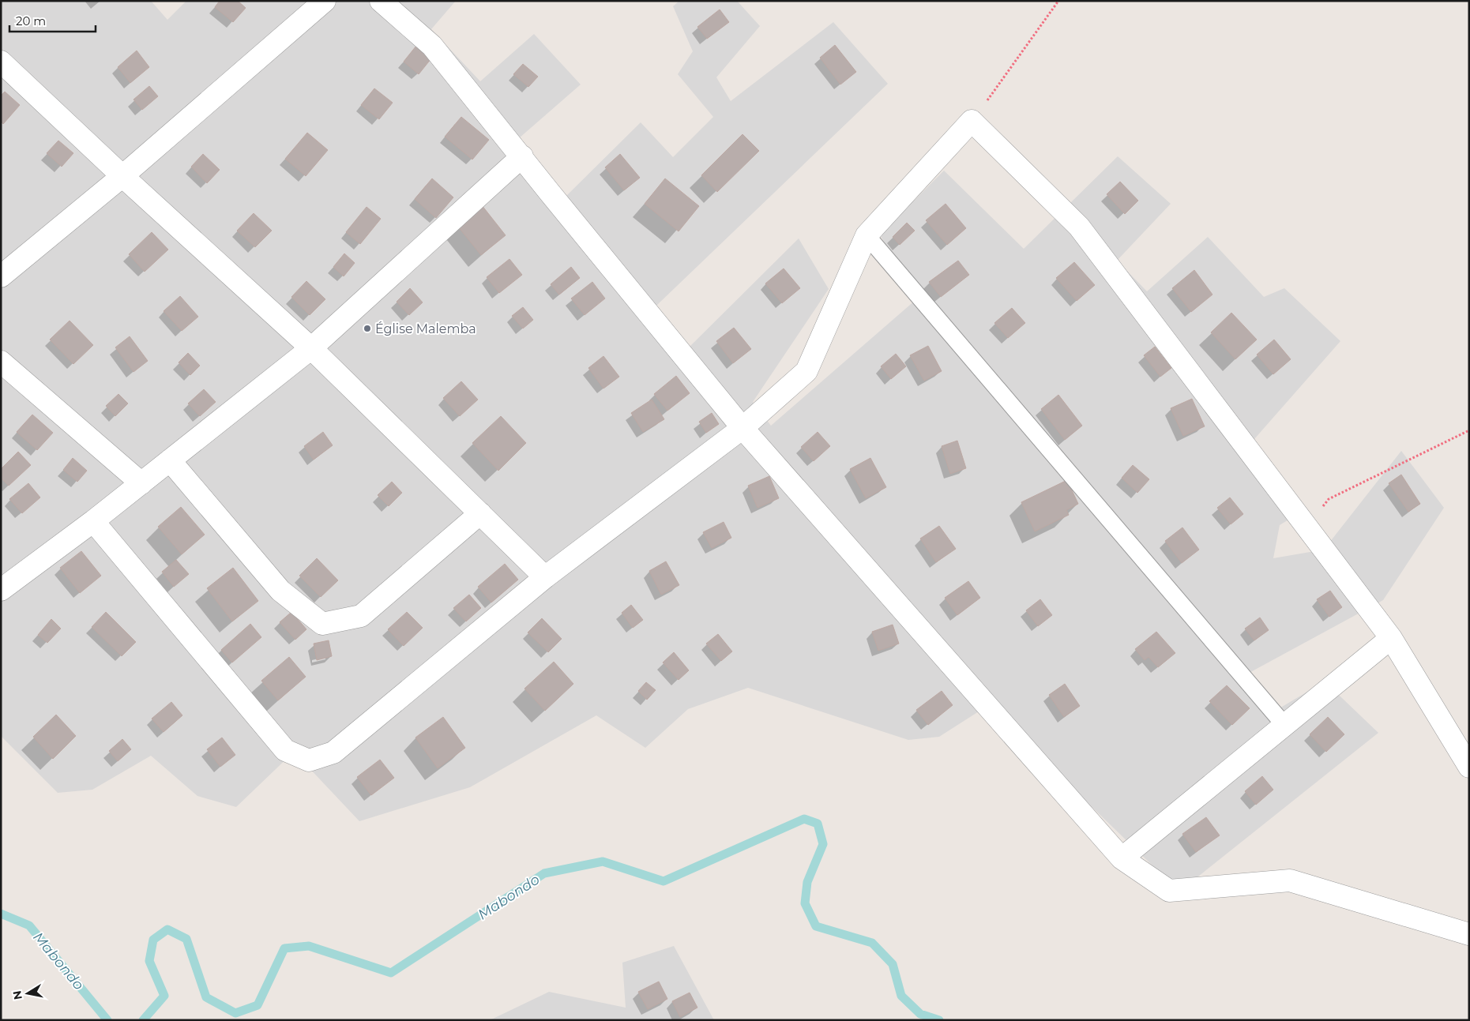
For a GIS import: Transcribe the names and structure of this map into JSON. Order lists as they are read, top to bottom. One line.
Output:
{"water":["Mabondo"],"places":["Église Malemba"],"scale_bar":"20 m","north":"left"}
